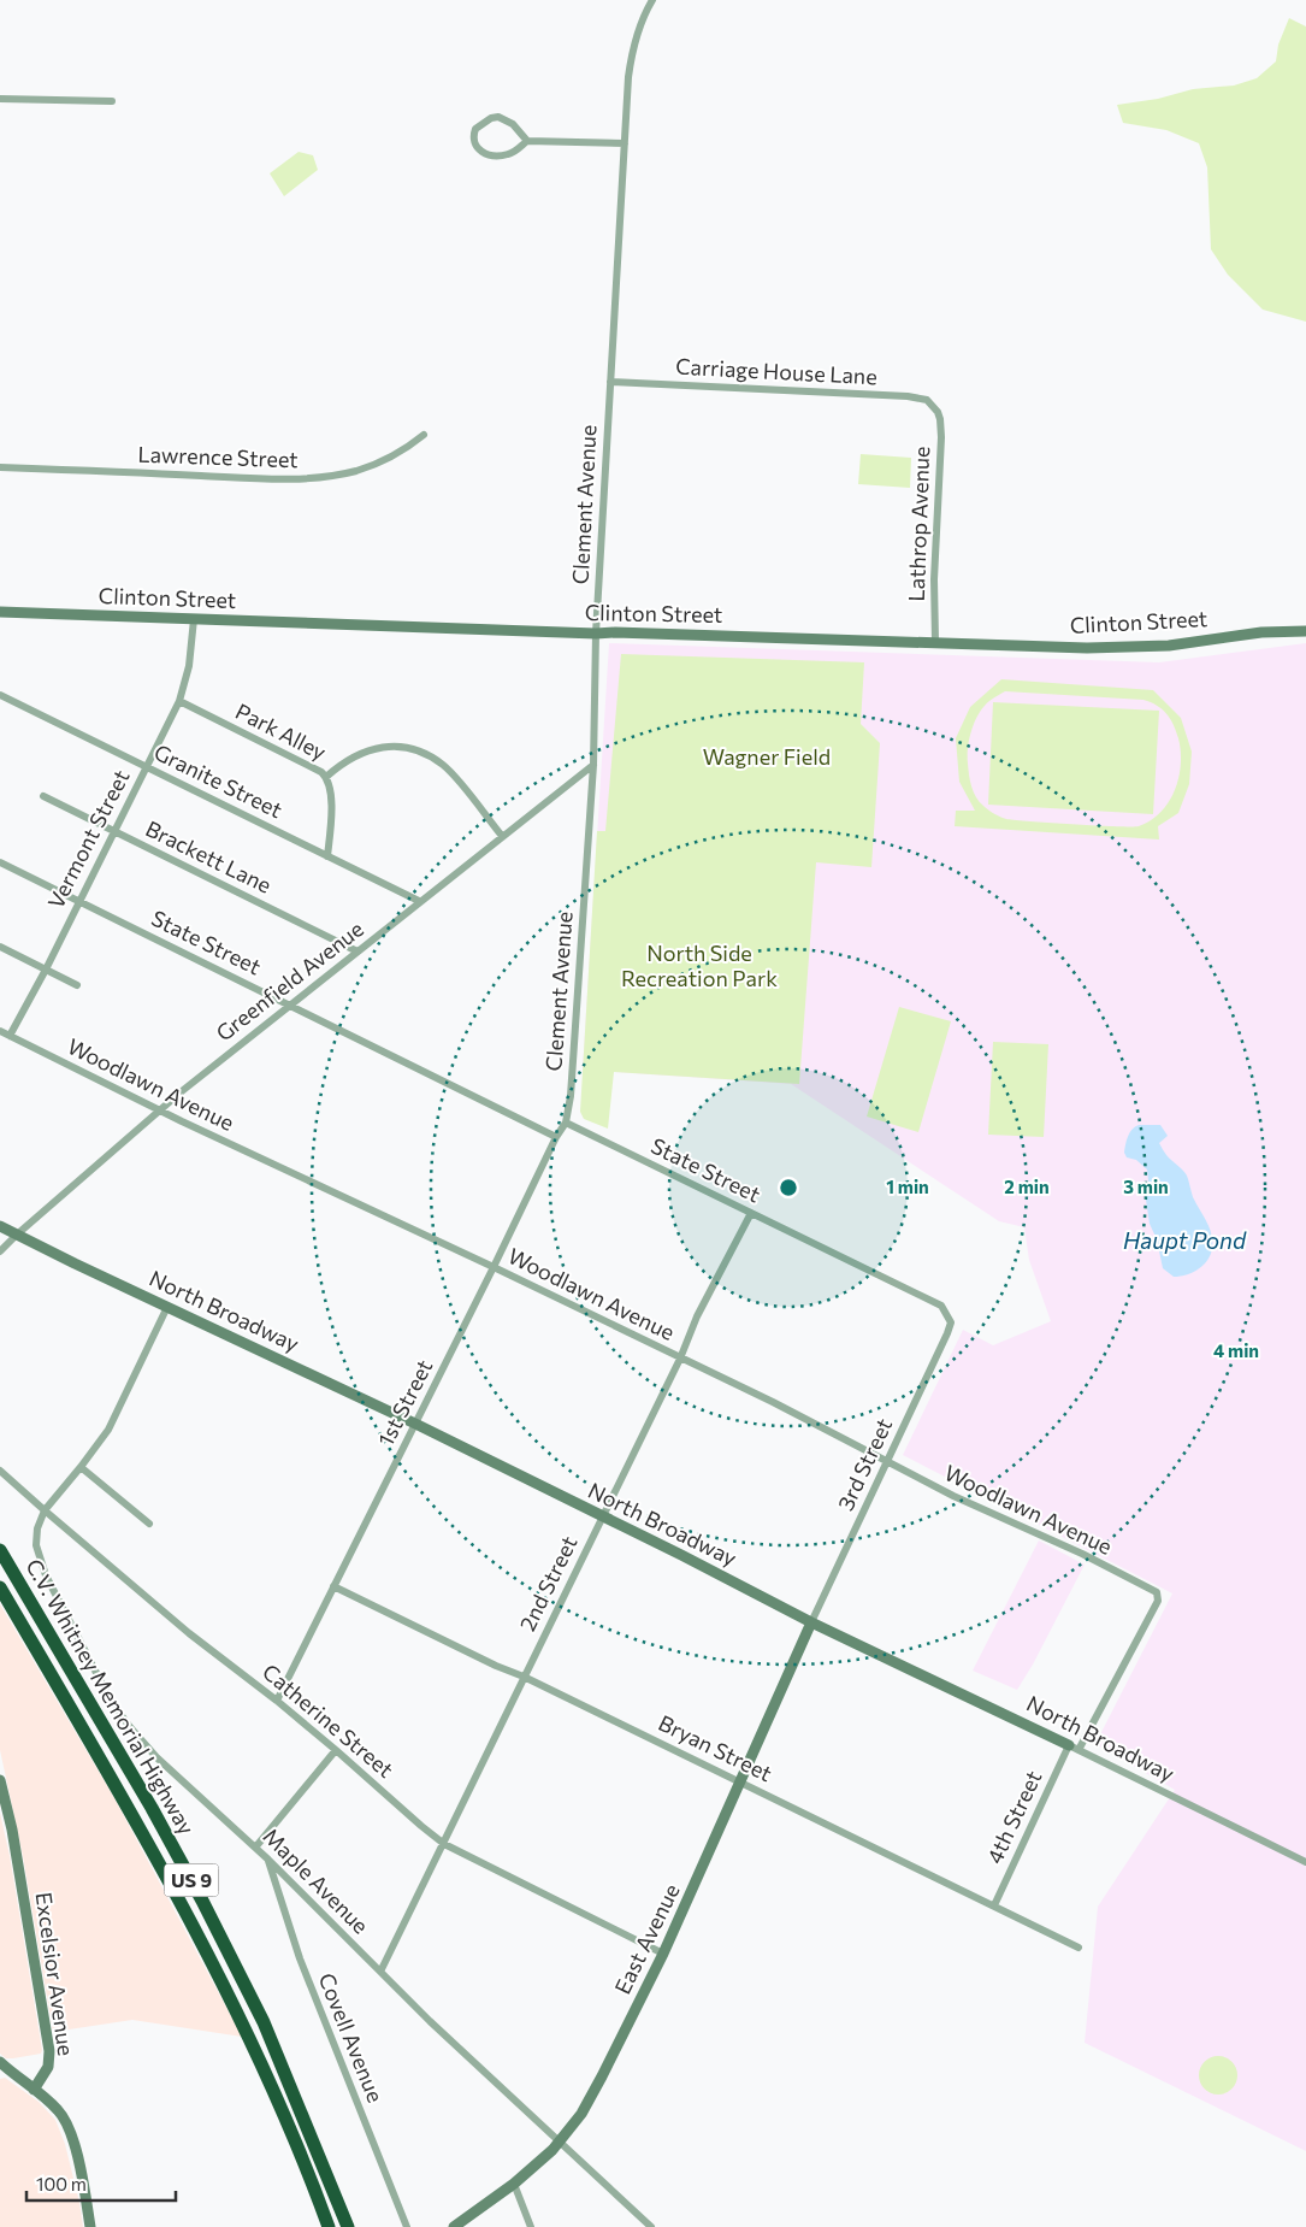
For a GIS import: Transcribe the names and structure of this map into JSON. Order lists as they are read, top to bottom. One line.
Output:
{"streets":{"highway":["C.V. Whitney Memorial Highway","US 9"],"street":["Carriage House Lane","Lawrence Street","Clement Avenue","Lathrop Avenue","Clinton Street","Park Alley","Granite Street","Vermont Street","Brackett Lane","State Street","Greenfield Avenue","Woodlawn Avenue","North Broadway","1st Street","3rd Street","2nd Street","Catherine Street","Bryan Street","4th Street","Maple Avenue","East Avenue","Excelsior Avenue","Covell Avenue"]},"crossings":[["Carriage House Lane","Clement Avenue"],["Carriage House Lane","Lathrop Avenue"],["Clement Avenue","Clinton Street"],["Clement Avenue","State Street"],["Clement Avenue","Greenfield Avenue"],["Clement Avenue","1st Street"],["Lathrop Avenue","Clinton Street"],["Clinton Street","Vermont Street"],["Park Alley","Granite Street"],["Park Alley","Vermont Street"],["Park Alley","Greenfield Avenue"],["Granite Street","Vermont Street"],["Granite Street","Greenfield Avenue"],["Vermont Street","Brackett Lane"],["Vermont Street","State Street"],["Vermont Street","Woodlawn Avenue"],["Brackett Lane","Greenfield Avenue"],["State Street","Greenfield Avenue"],["State Street","1st Street"],["State Street","3rd Street"],["State Street","2nd Street"],["Greenfield Avenue","Woodlawn Avenue"],["Greenfield Avenue","North Broadway"],["Woodlawn Avenue","1st Street"],["Woodlawn Avenue","3rd Street"],["Woodlawn Avenue","2nd Street"],["Woodlawn Avenue","4th Street"],["North Broadway","1st Street"],["North Broadway","3rd Street"],["North Broadway","2nd Street"],["North Broadway","4th Street"],["North Broadway","East Avenue"],["1st Street","Catherine Street"],["1st Street","Bryan Street"],["3rd Street","East Avenue"],["2nd Street","Catherine Street"],["2nd Street","Bryan Street"],["2nd Street","Maple Avenue"],["Catherine Street","Maple Avenue"],["Catherine Street","East Avenue"],["Bryan Street","4th Street"],["Bryan Street","East Avenue"],["Maple Avenue","East Avenue"],["Maple Avenue","Covell Avenue"]],"water":["Haupt Pond"],"parks":["Wagner Field","North Side Recreation Park"],"scale_bar":"100 m","rings":["1 min","2 min","3 min","4 min"]}
